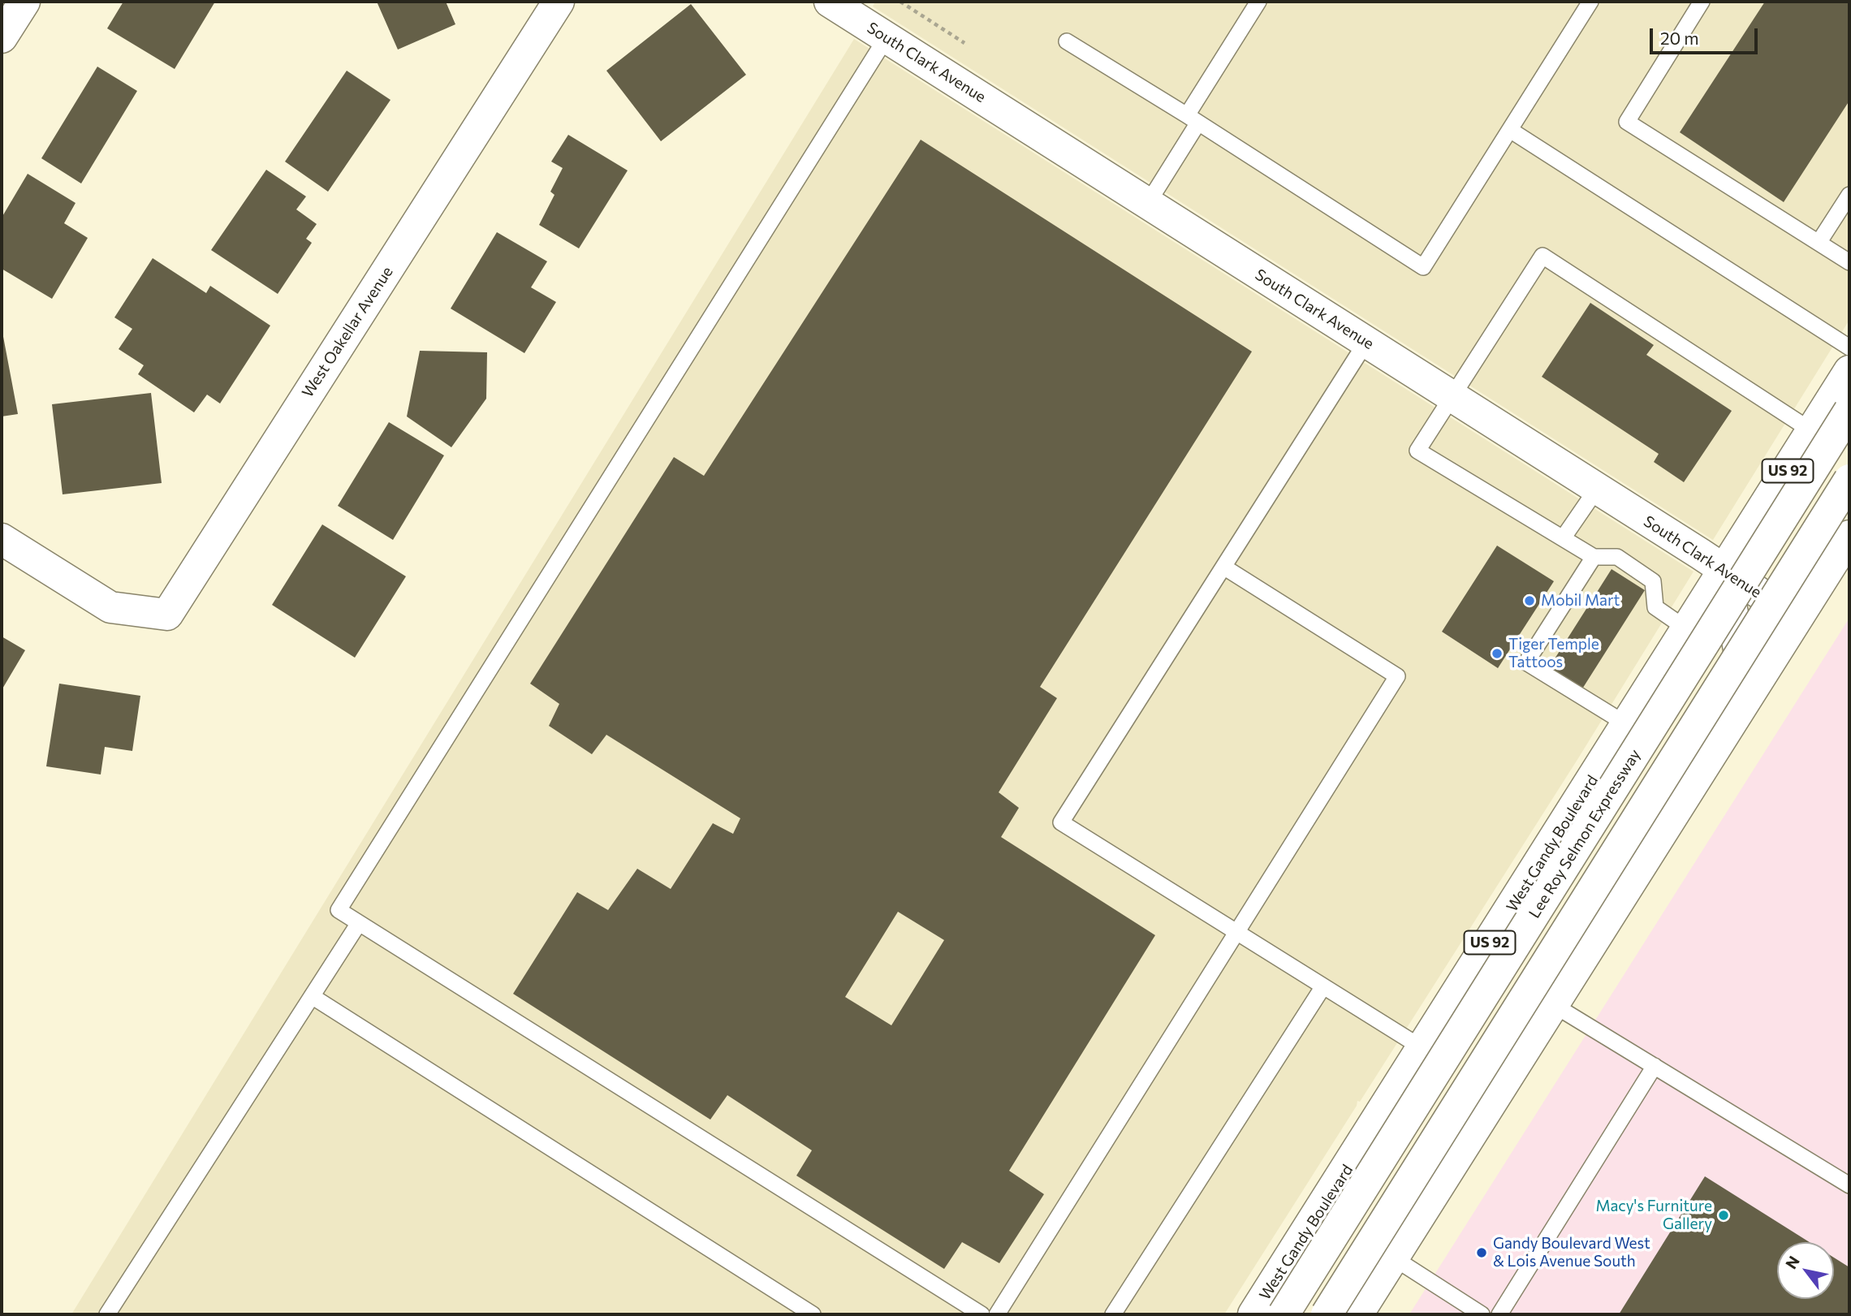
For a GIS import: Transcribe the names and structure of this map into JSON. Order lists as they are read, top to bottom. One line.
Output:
{"streets":{"main road":["South Clark Avenue","West Oakellar Avenue","US 92","Lee Roy Selmon Expressway","West Gandy Boulevard"]},"crossings":[["South Clark Avenue","West Gandy Boulevard"]],"places":["Mobil Mart","Tiger Temple Tattoos","Macy's Furniture Gallery","Gandy Boulevard West & Lois Avenue South"],"scale_bar":"20 m","north":"top left"}
